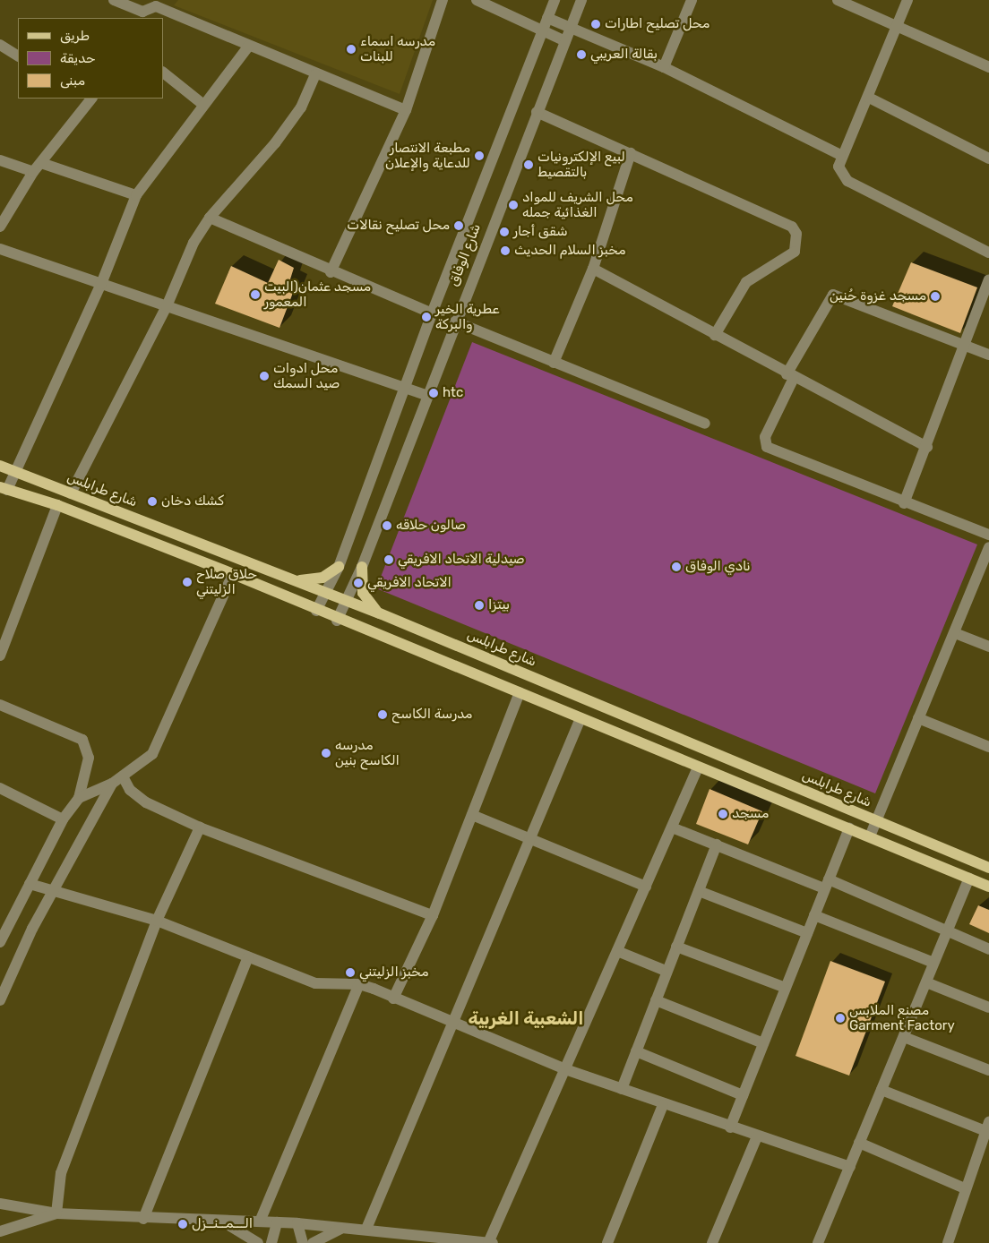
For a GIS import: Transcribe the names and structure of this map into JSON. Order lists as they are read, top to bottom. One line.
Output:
{"streets":{"main road":["شارع طرابلس"],"street":["شارع الوفاق"]},"crossings":[["شارع الوفاق","شارع طرابلس"]],"districts":["الشعبية الغربية"],"places":["محل تصليح اطارات","مدرسه اسماء للبنات","بقالة العريبي","مطبعة الانتصار للدعاية والإعلان","لبيع الإلكترونيات بالتقصيط","محل الشريف للمواد الغذائية جمله","محل تصليح نقالات","شقق أجار","مخبز السلام الحديث","مسجد عثمان(البيت المعمور","مسجد غزوة حُنين","عطرية الخير والبركة","محل ادوات صيد السمك","htc","كشك دخان","صالون حلاقه","صيدلية الاتحاد الافريقي","نادي الوفاق","حلاق صلاح الزليتني","الاتحاد الافريقي","بيتزا","مدرسة الكاسح","مدرسه الكاسح بنين","مسجد","مخبز الزليتني","مصنع الملابس Garment Factory","الـــمــنــزل"],"legend":["طريق","حديقة","مبنى"]}
